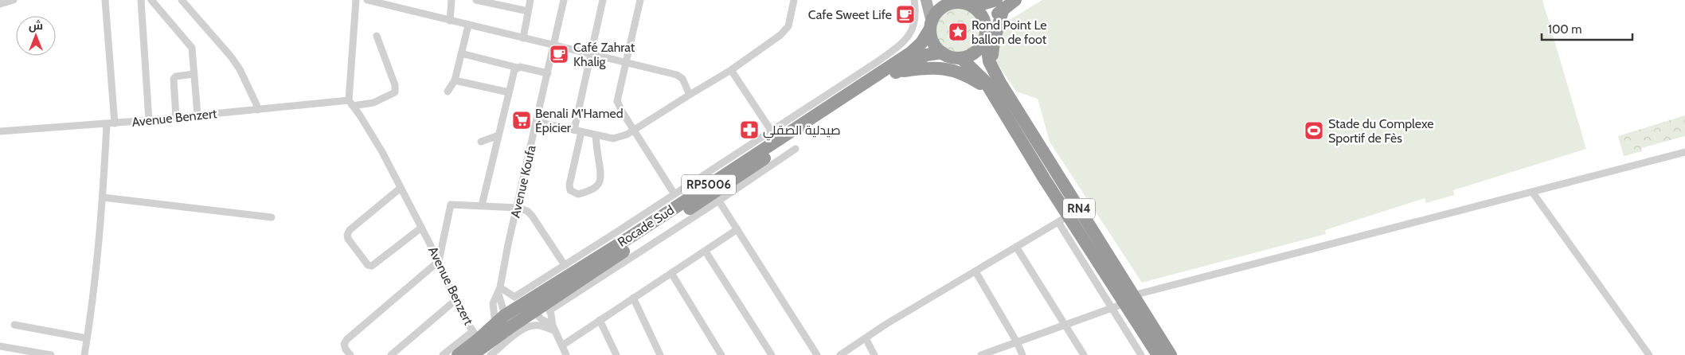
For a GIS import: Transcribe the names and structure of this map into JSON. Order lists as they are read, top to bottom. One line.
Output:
{"streets":{"highway":["RP5006","RN4","Rocade Sud"],"street":["Avenue Benzert","Avenue Koufa"]},"crossings":[["Avenue Benzert","Rocade Sud"],["Avenue Koufa","Rocade Sud"],["RN4","Rocade Sud"]],"places":{"cafe":["Cafe Sweet Life","Café Zahrat Khalig"],"place":["Rond Point Le ballon de foot"],"supermarket":["Benali M'Hamed Épicier"],"pharmacy":["صيدلية الصقلي"],"sports":["Stade du Complexe Sportif de Fès"]},"scale_bar":"100 m","north":"top"}
